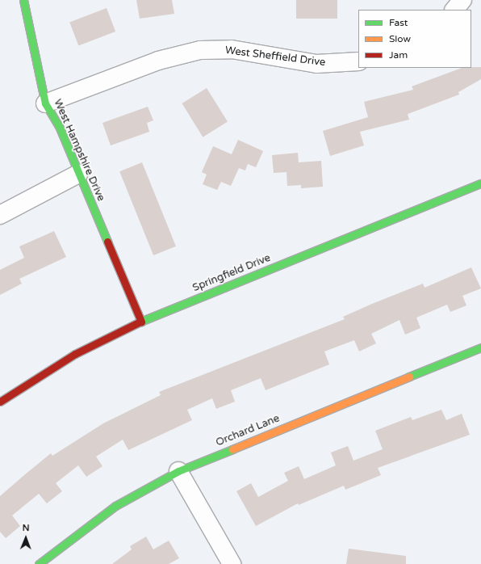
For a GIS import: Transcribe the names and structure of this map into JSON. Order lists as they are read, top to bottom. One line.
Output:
{"streets":{"street":["West Sheffield Drive","West Hampshire Drive","Springfield Drive","Orchard Lane"]},"crossings":[["West Sheffield Drive","West Hampshire Drive"],["West Hampshire Drive","Springfield Drive"]],"legend":["Fast","Slow","Jam"],"north":"top"}
